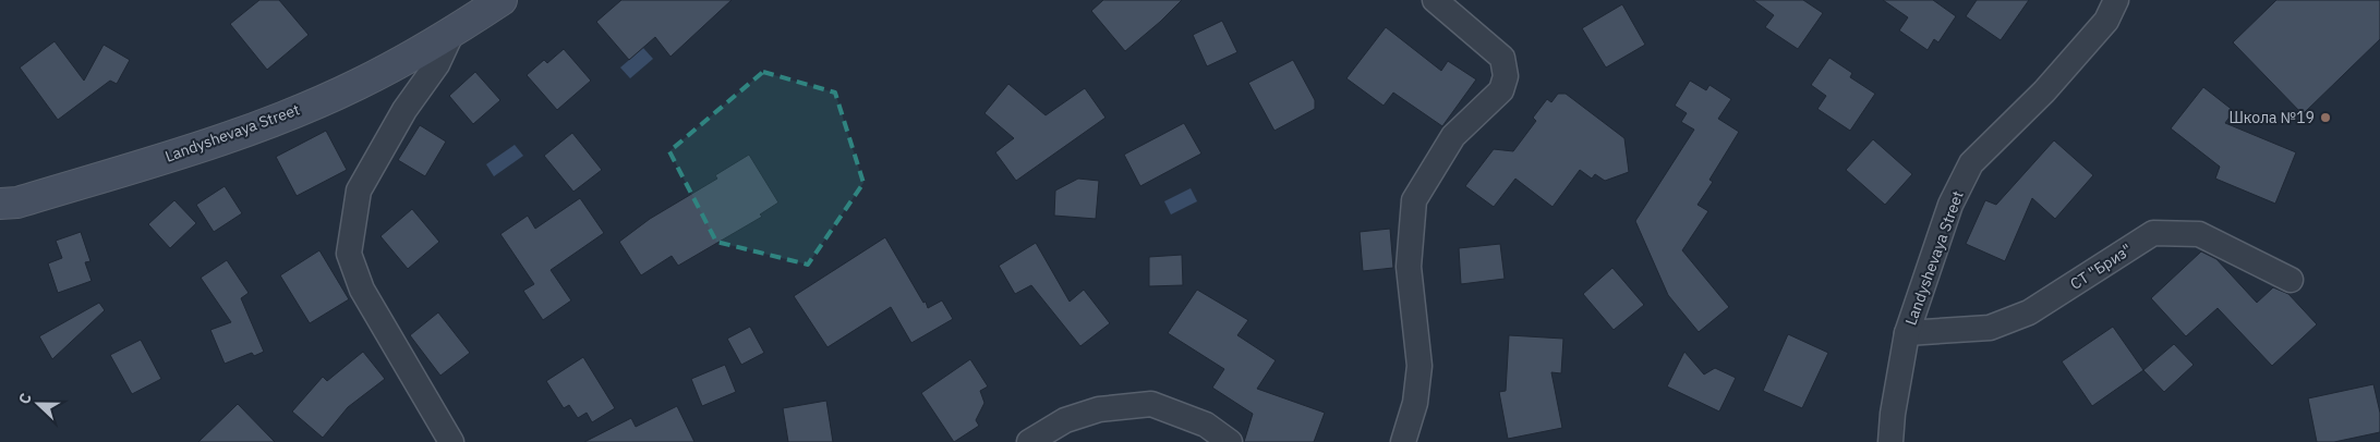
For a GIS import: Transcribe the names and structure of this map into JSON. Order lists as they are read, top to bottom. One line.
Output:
{"streets":{"street":["Landyshevaya Street","СТ \"Бриз\""]},"crossings":[["Landyshevaya Street","СТ \"Бриз\""]],"places":["Школа №19"],"north":"left"}
